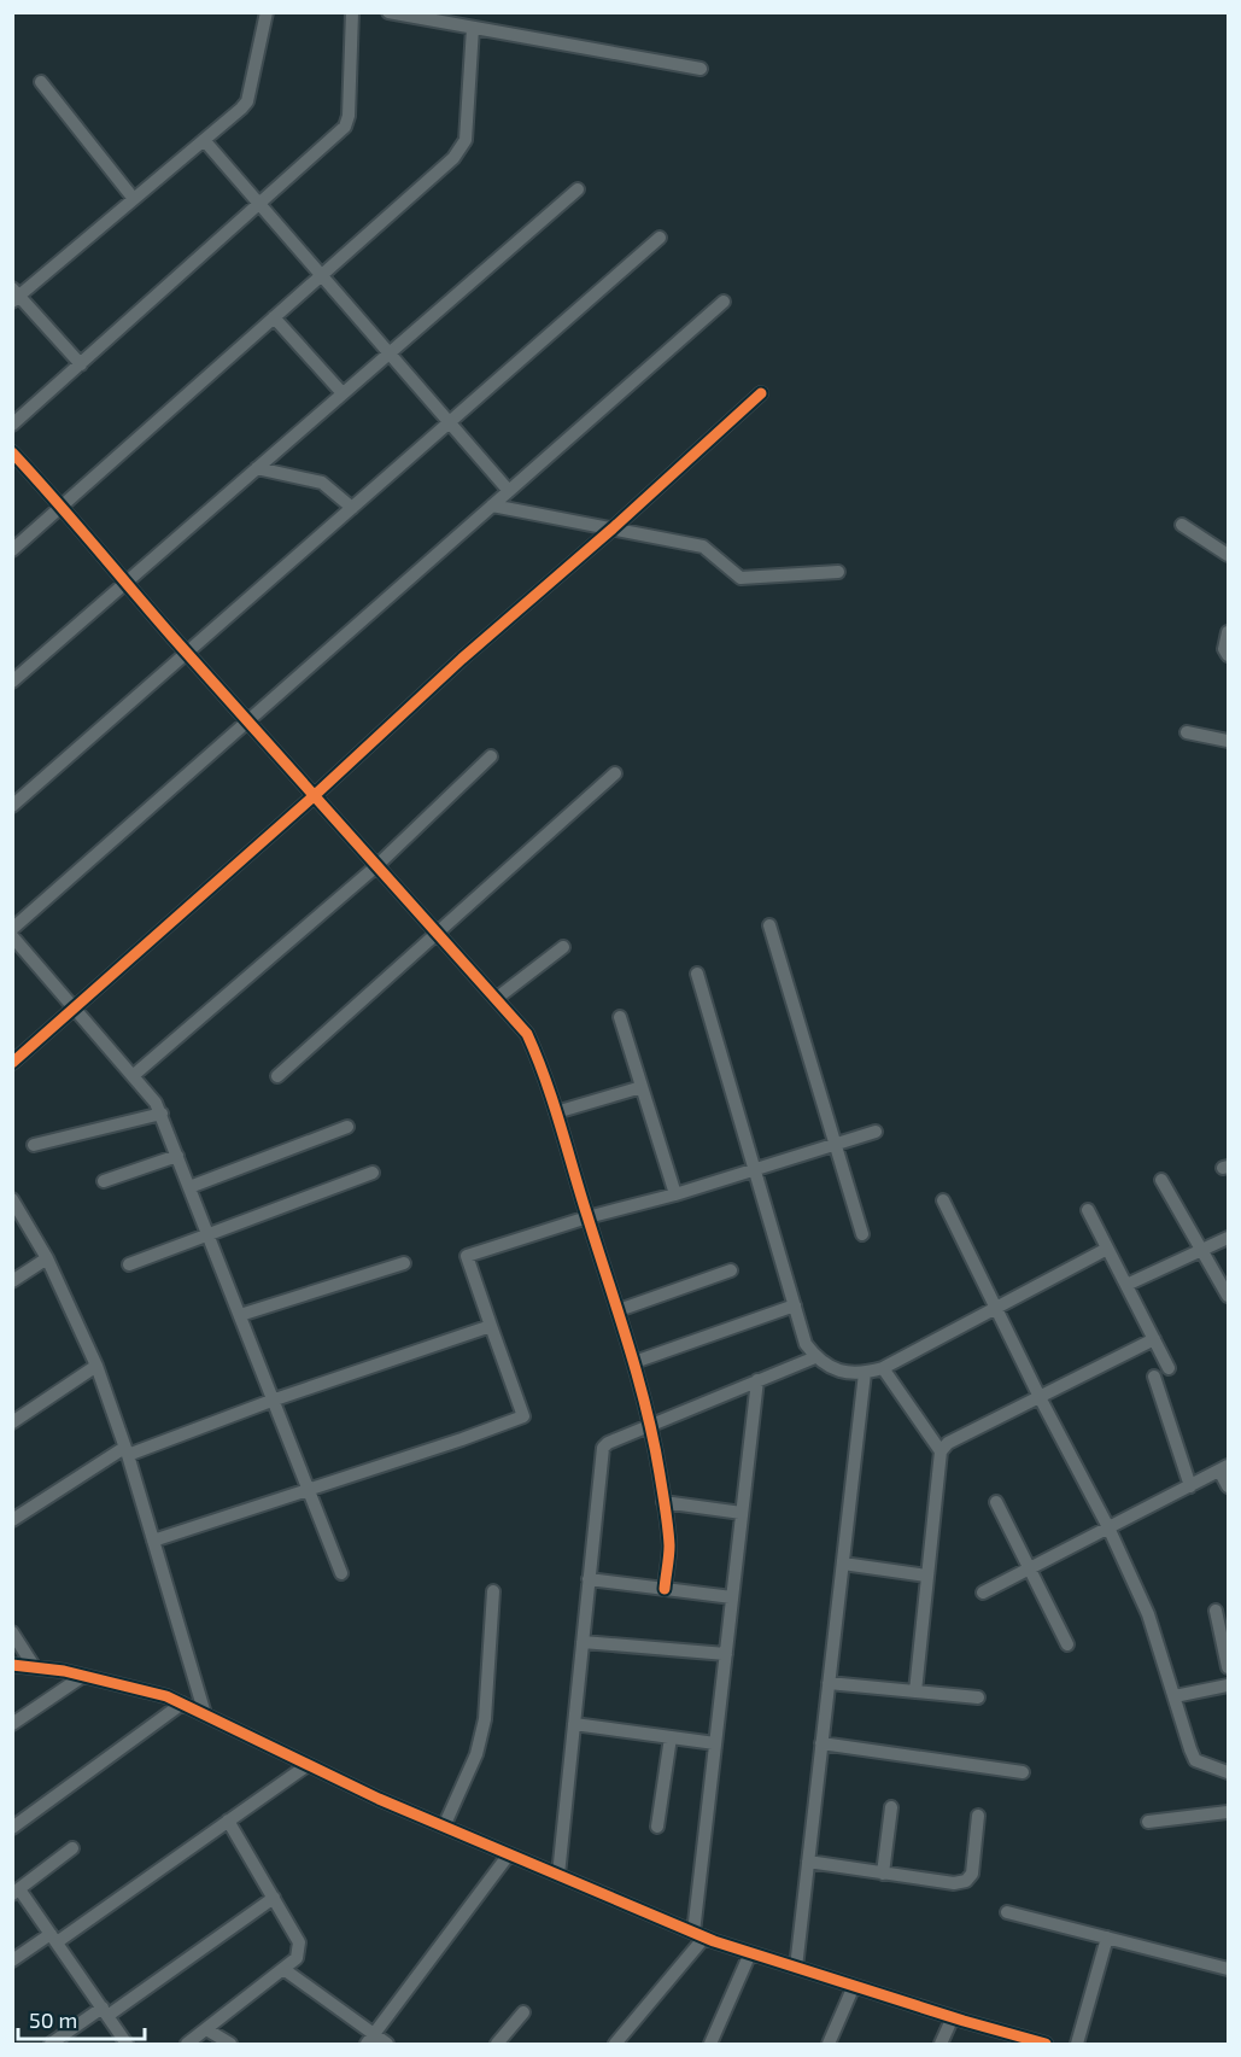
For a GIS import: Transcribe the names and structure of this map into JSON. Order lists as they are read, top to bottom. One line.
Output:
{"scale_bar":"50 m"}
